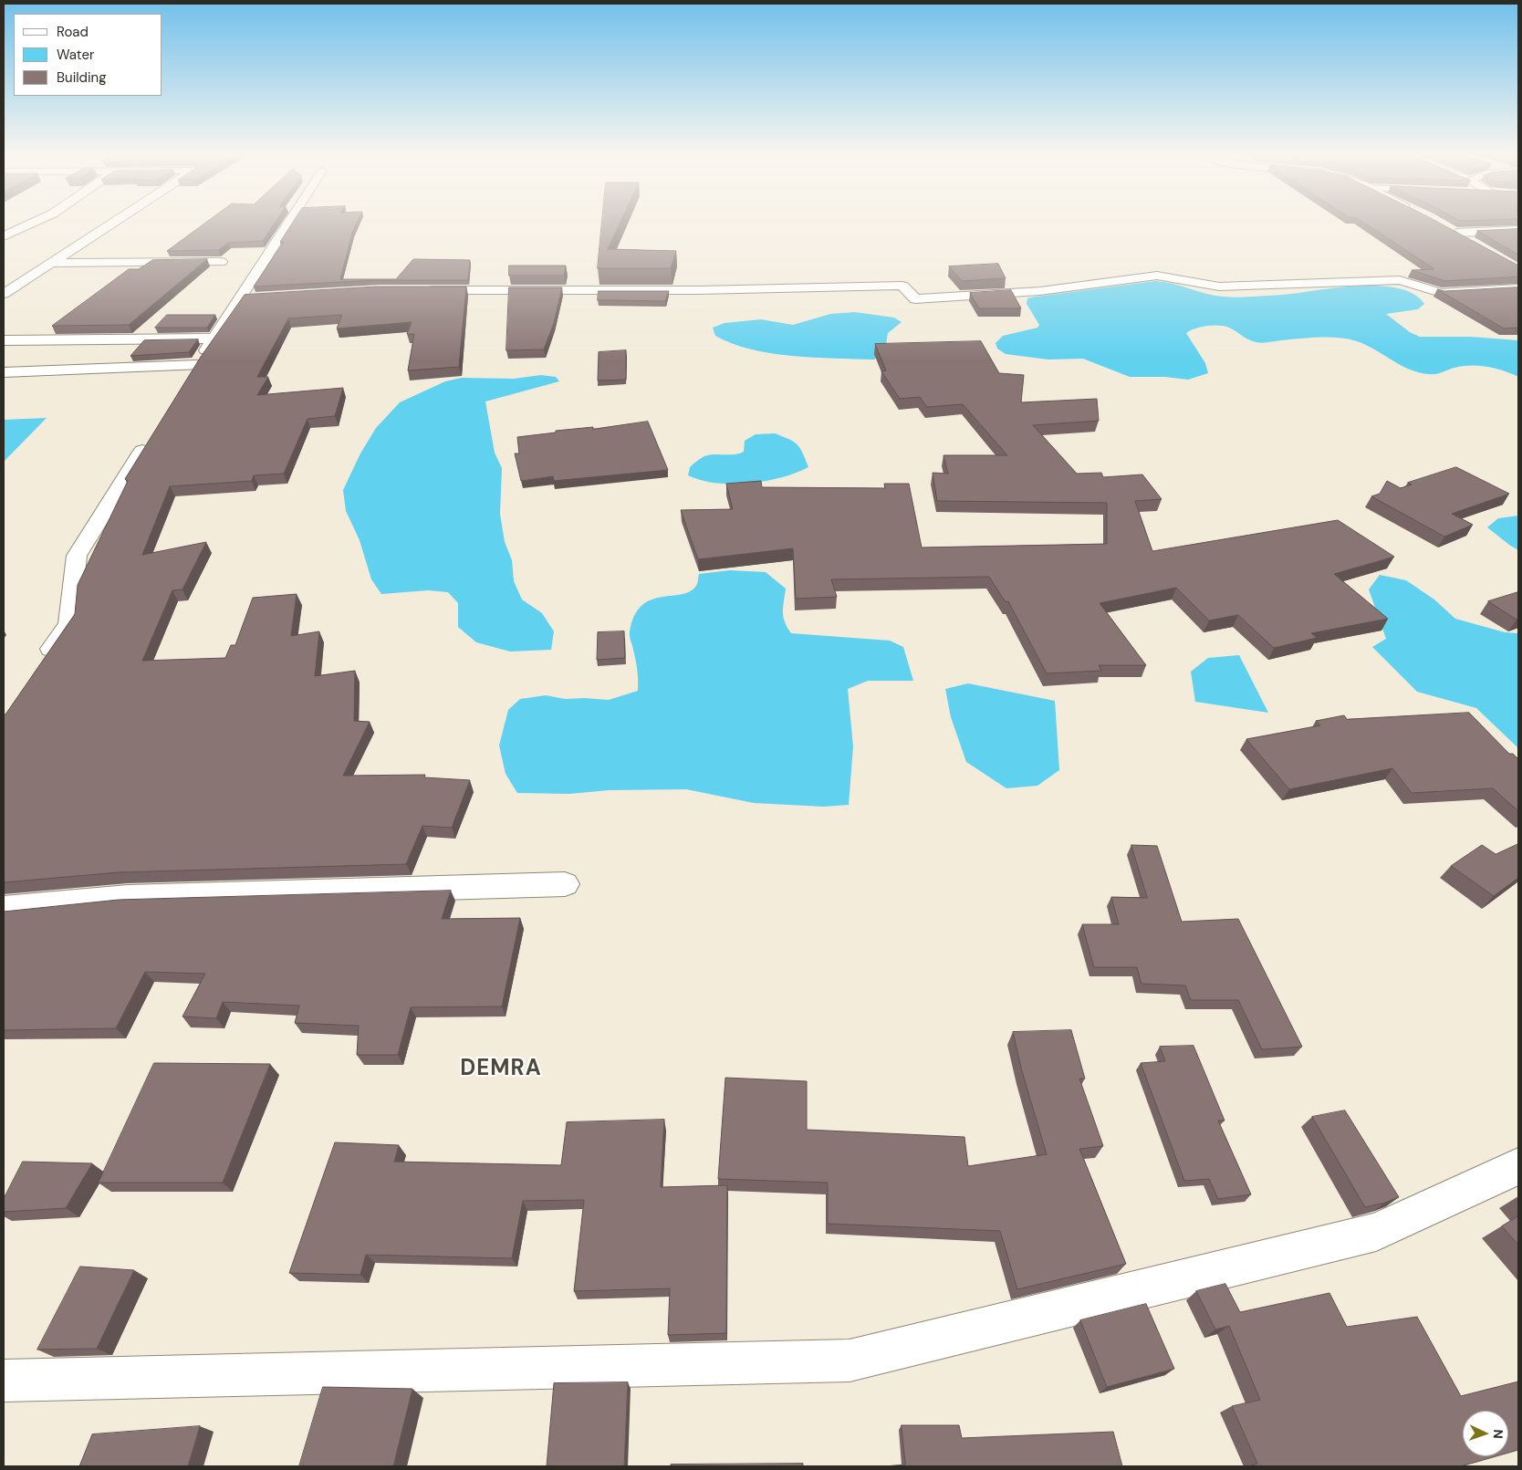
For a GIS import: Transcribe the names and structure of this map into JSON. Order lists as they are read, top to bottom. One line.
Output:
{"districts":["DEMRA"],"legend":["Road","Water","Building"],"north":"right"}
